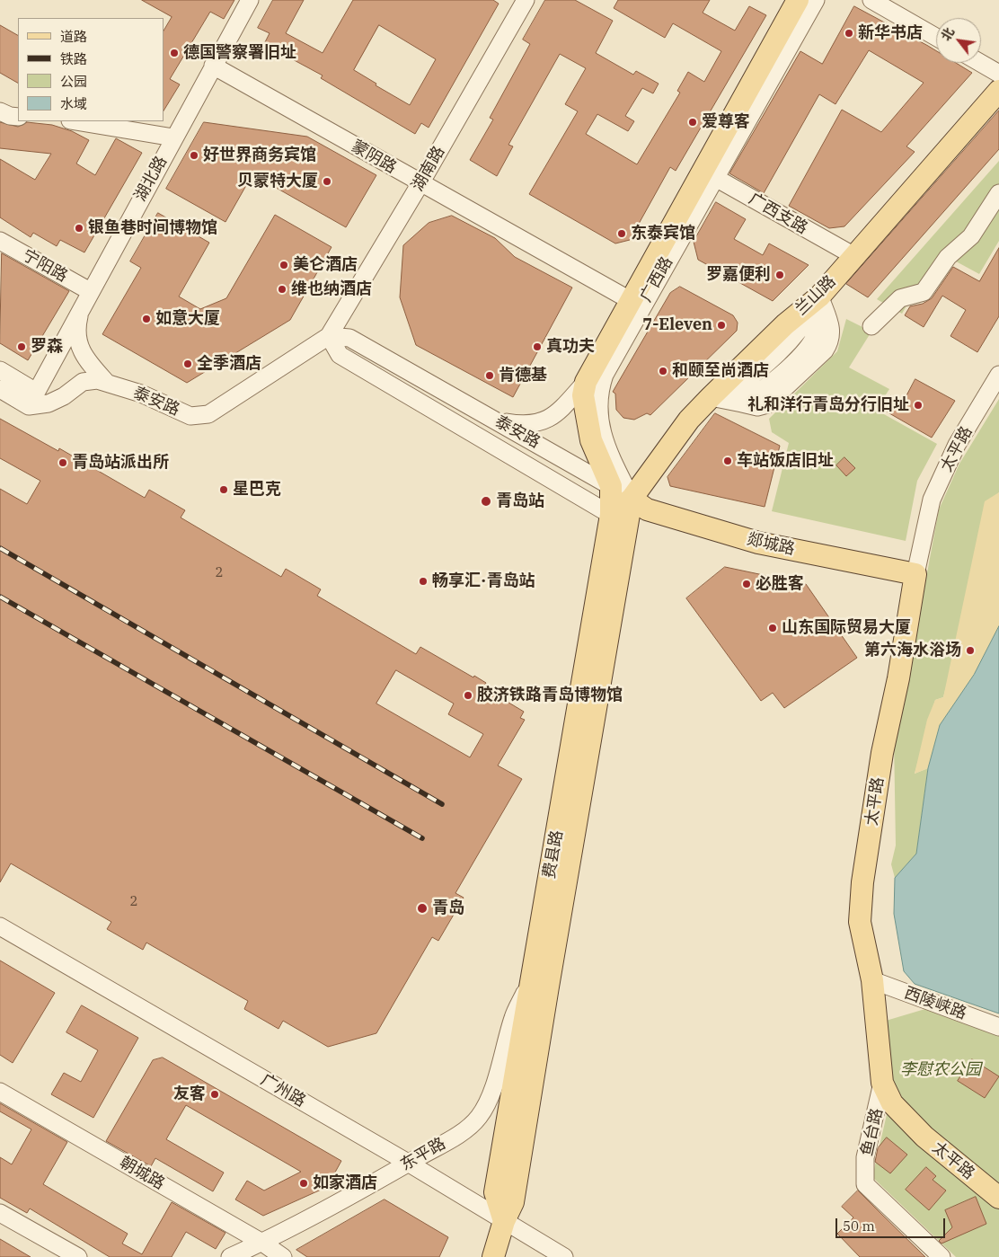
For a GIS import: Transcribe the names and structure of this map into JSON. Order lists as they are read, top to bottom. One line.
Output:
{"streets":{"main road":["广西路","兰山路","太平路","郯城路","费县路"],"street":["蒙阴路","湖南路","湖北路","广西支路","宁阳路","泰安路","西陵峡路","广州路","鱼台路","东平路","朝城路"]},"crossings":[["蒙阴路","湖南路"],["蒙阴路","湖北路"],["蒙阴路","广西路"],["湖南路","泰安路"],["湖北路","宁阳路"],["湖北路","泰安路"],["广西支路","广西路"],["广西支路","兰山路"],["广西路","兰山路"],["广西路","泰安路"],["广西路","郯城路"],["广西路","费县路"],["兰山路","泰安路"],["兰山路","郯城路"],["兰山路","费县路"],["泰安路","郯城路"],["泰安路","费县路"],["太平路","郯城路"],["太平路","西陵峡路"],["太平路","鱼台路"],["郯城路","费县路"],["费县路","广州路"],["费县路","东平路"],["广州路","东平路"],["东平路","朝城路"]],"parks":["李慰农公园"],"places":["新华书店","德国警察署旧址","爱尊客","好世界商务宾馆","贝蒙特大厦","银鱼巷时间博物馆","东泰宾馆","美仑酒店","罗嘉便利","维也纳酒店","如意大厦","7-Eleven","罗森","真功夫","全季酒店","和颐至尚酒店","肯德基","礼和洋行青岛分行旧址","车站饭店旧址","青岛站派出所","星巴克","青岛站","畅享汇·青岛站","必胜客","山东国际贸易大厦","第六海水浴场","胶济铁路青岛博物馆","青岛","友客","如家酒店"],"house_numbers":["2","2"],"legend":["道路","铁路","公园","水域"],"scale_bar":"50 m","north":"top left"}
